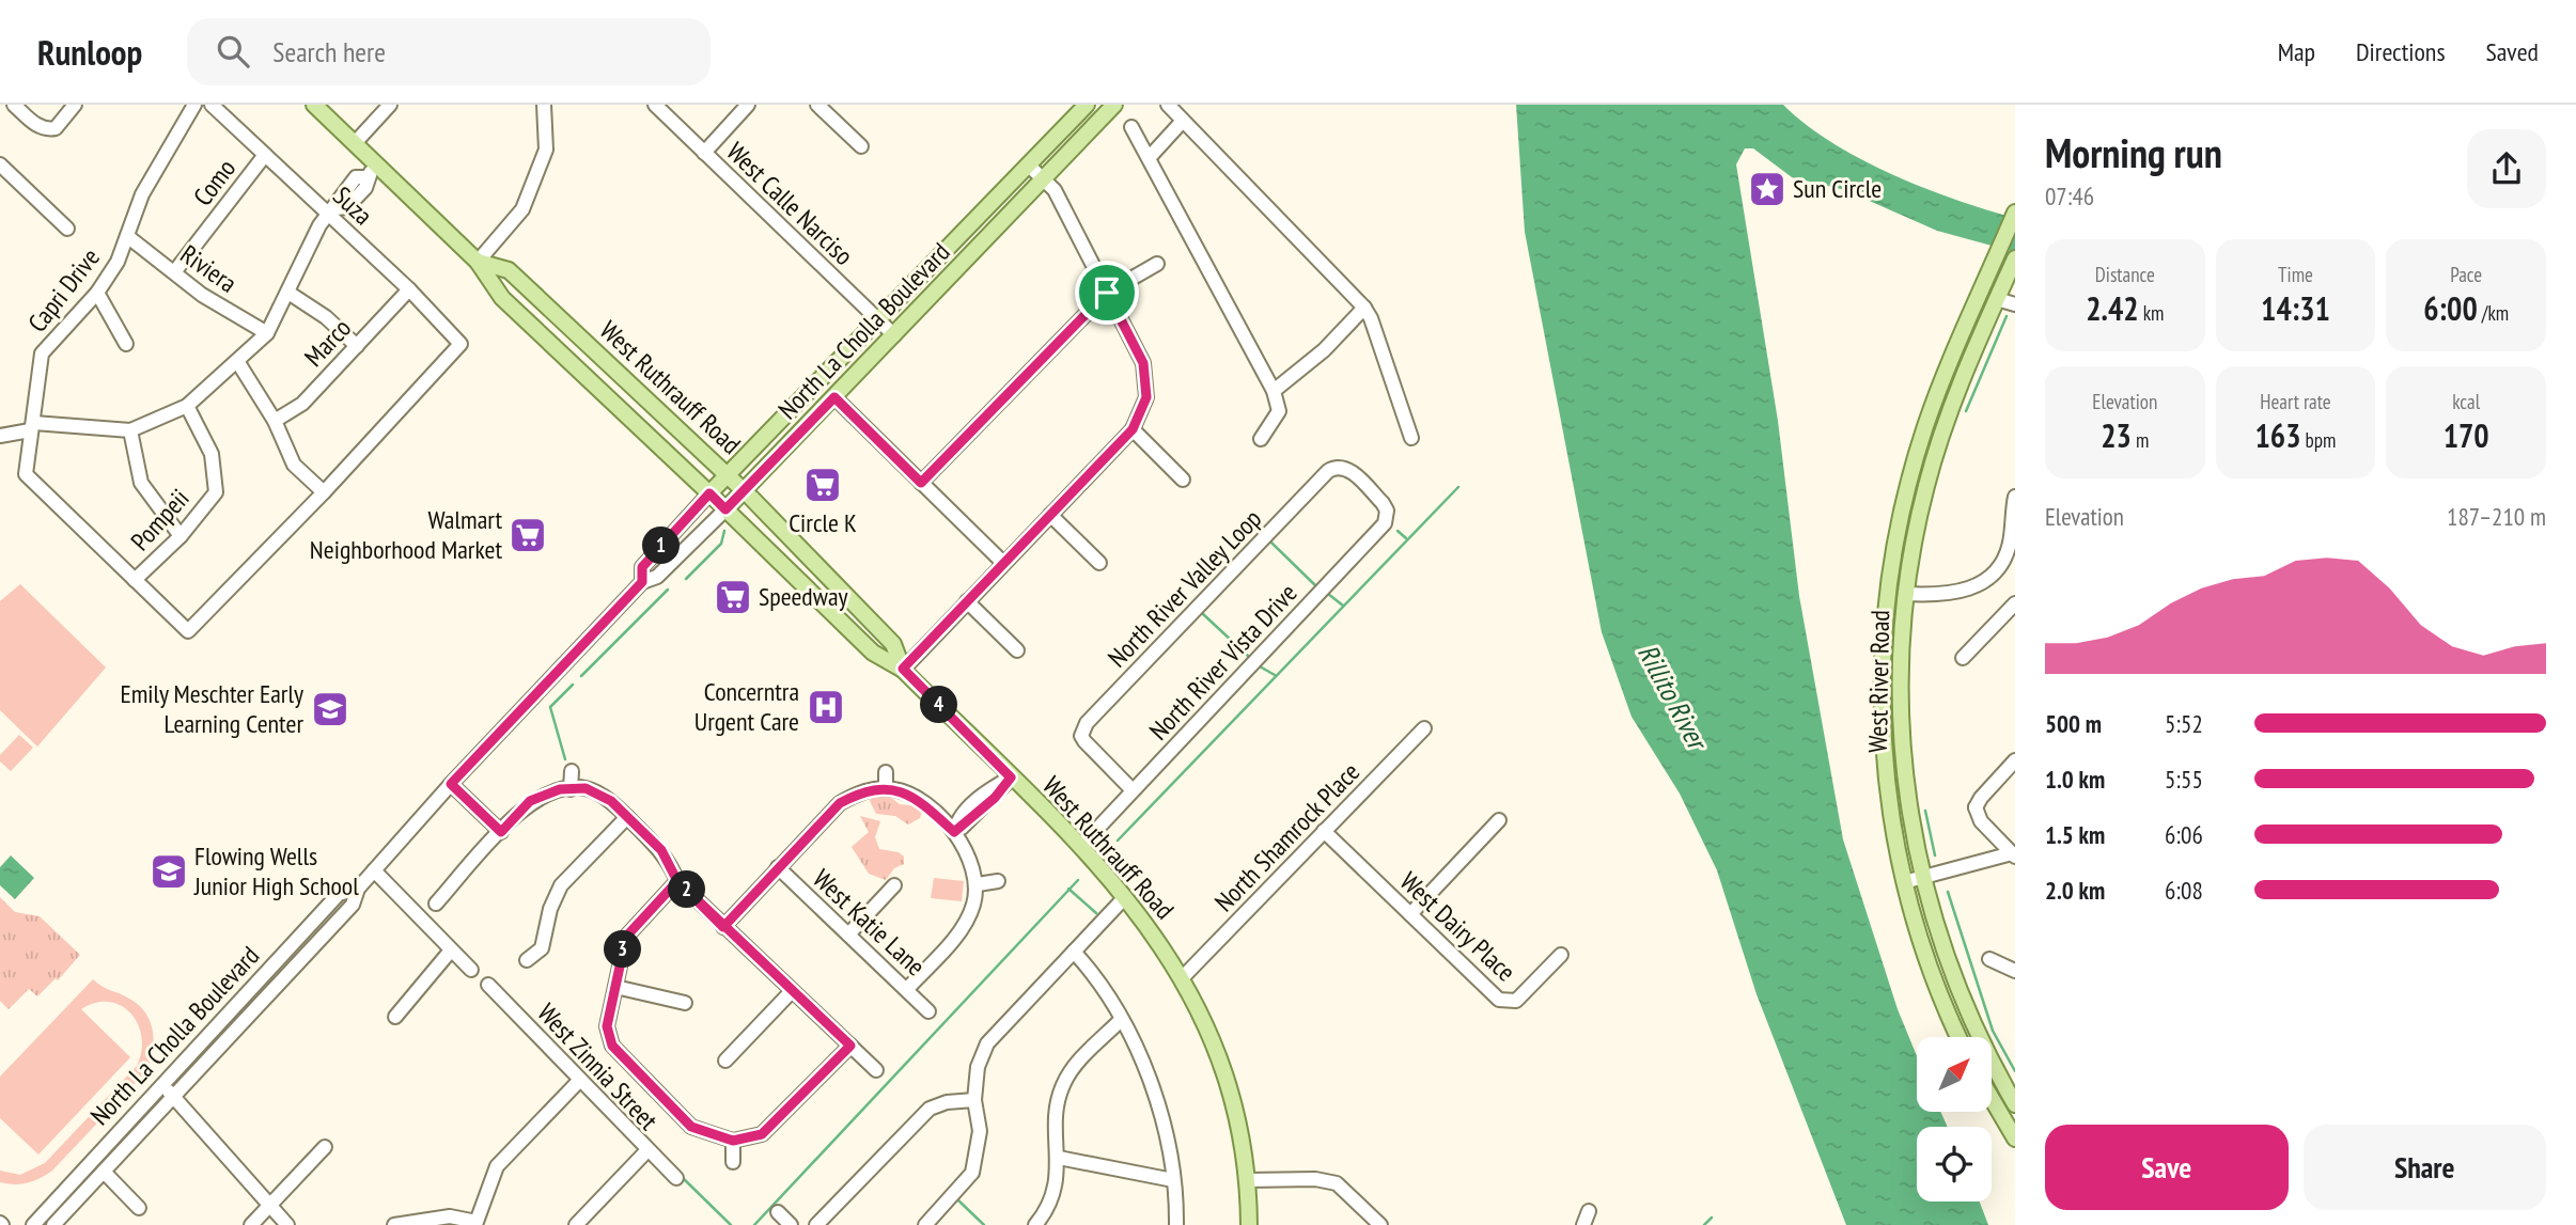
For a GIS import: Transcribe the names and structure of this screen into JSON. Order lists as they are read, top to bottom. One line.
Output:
{"streets":{"main road":["North La Cholla Boulevard","West Ruthrauff Road","West River Road"],"street":["Como","West Calle Narciso","Suza","Riviera","Capri Drive","Marco","Pompeii","North River Valley Loop","North River Vista Drive","North Shamrock Place","West Katie Lane","West Dairy Place","West Zinnia Street"]},"crossings":[["Como","Suza"],["Como","Riviera"],["West Calle Narciso","North La Cholla Boulevard"],["Suza","Capri Drive"],["Suza","Marco"],["Riviera","Capri Drive"],["Capri Drive","Pompeii"],["North La Cholla Boulevard","West Ruthrauff Road"],["West Ruthrauff Road","North River Vista Drive"],["West Ruthrauff Road","North Shamrock Place"],["North River Valley Loop","North River Vista Drive"],["North Shamrock Place","West Dairy Place"]],"water":["Rillito River"],"places":{"place":["Sun Circle"],"supermarket":["Circle K","Walmart Neighborhood Market","Speedway"],"hospital":["Concerntra Urgent Care"],"school or university":["Emily Meschter Early Learning Center","Flowing Wells Junior High School"]},"north":"top right","page":{"header":"Runloop","search":"Search here","nav":["Map","Directions","Saved"],"heading":["Morning run","07:46"],"stats":[["Distance","2.42 km"],["Time","14:31"],["Pace","6:00 /km"],["Elevation","23 m"],["Heart rate","163 bpm"],["kcal","170"]],"chart":["Elevation","187–210 m"],"pins":["1","4","2","3"],"list":[{"name":"500 m","note":"5:52"},{"name":"1.0 km","note":"5:55"},{"name":"1.5 km","note":"6:06"},{"name":"2.0 km","note":"6:08"}],"buttons":["Save","Share"]}}
